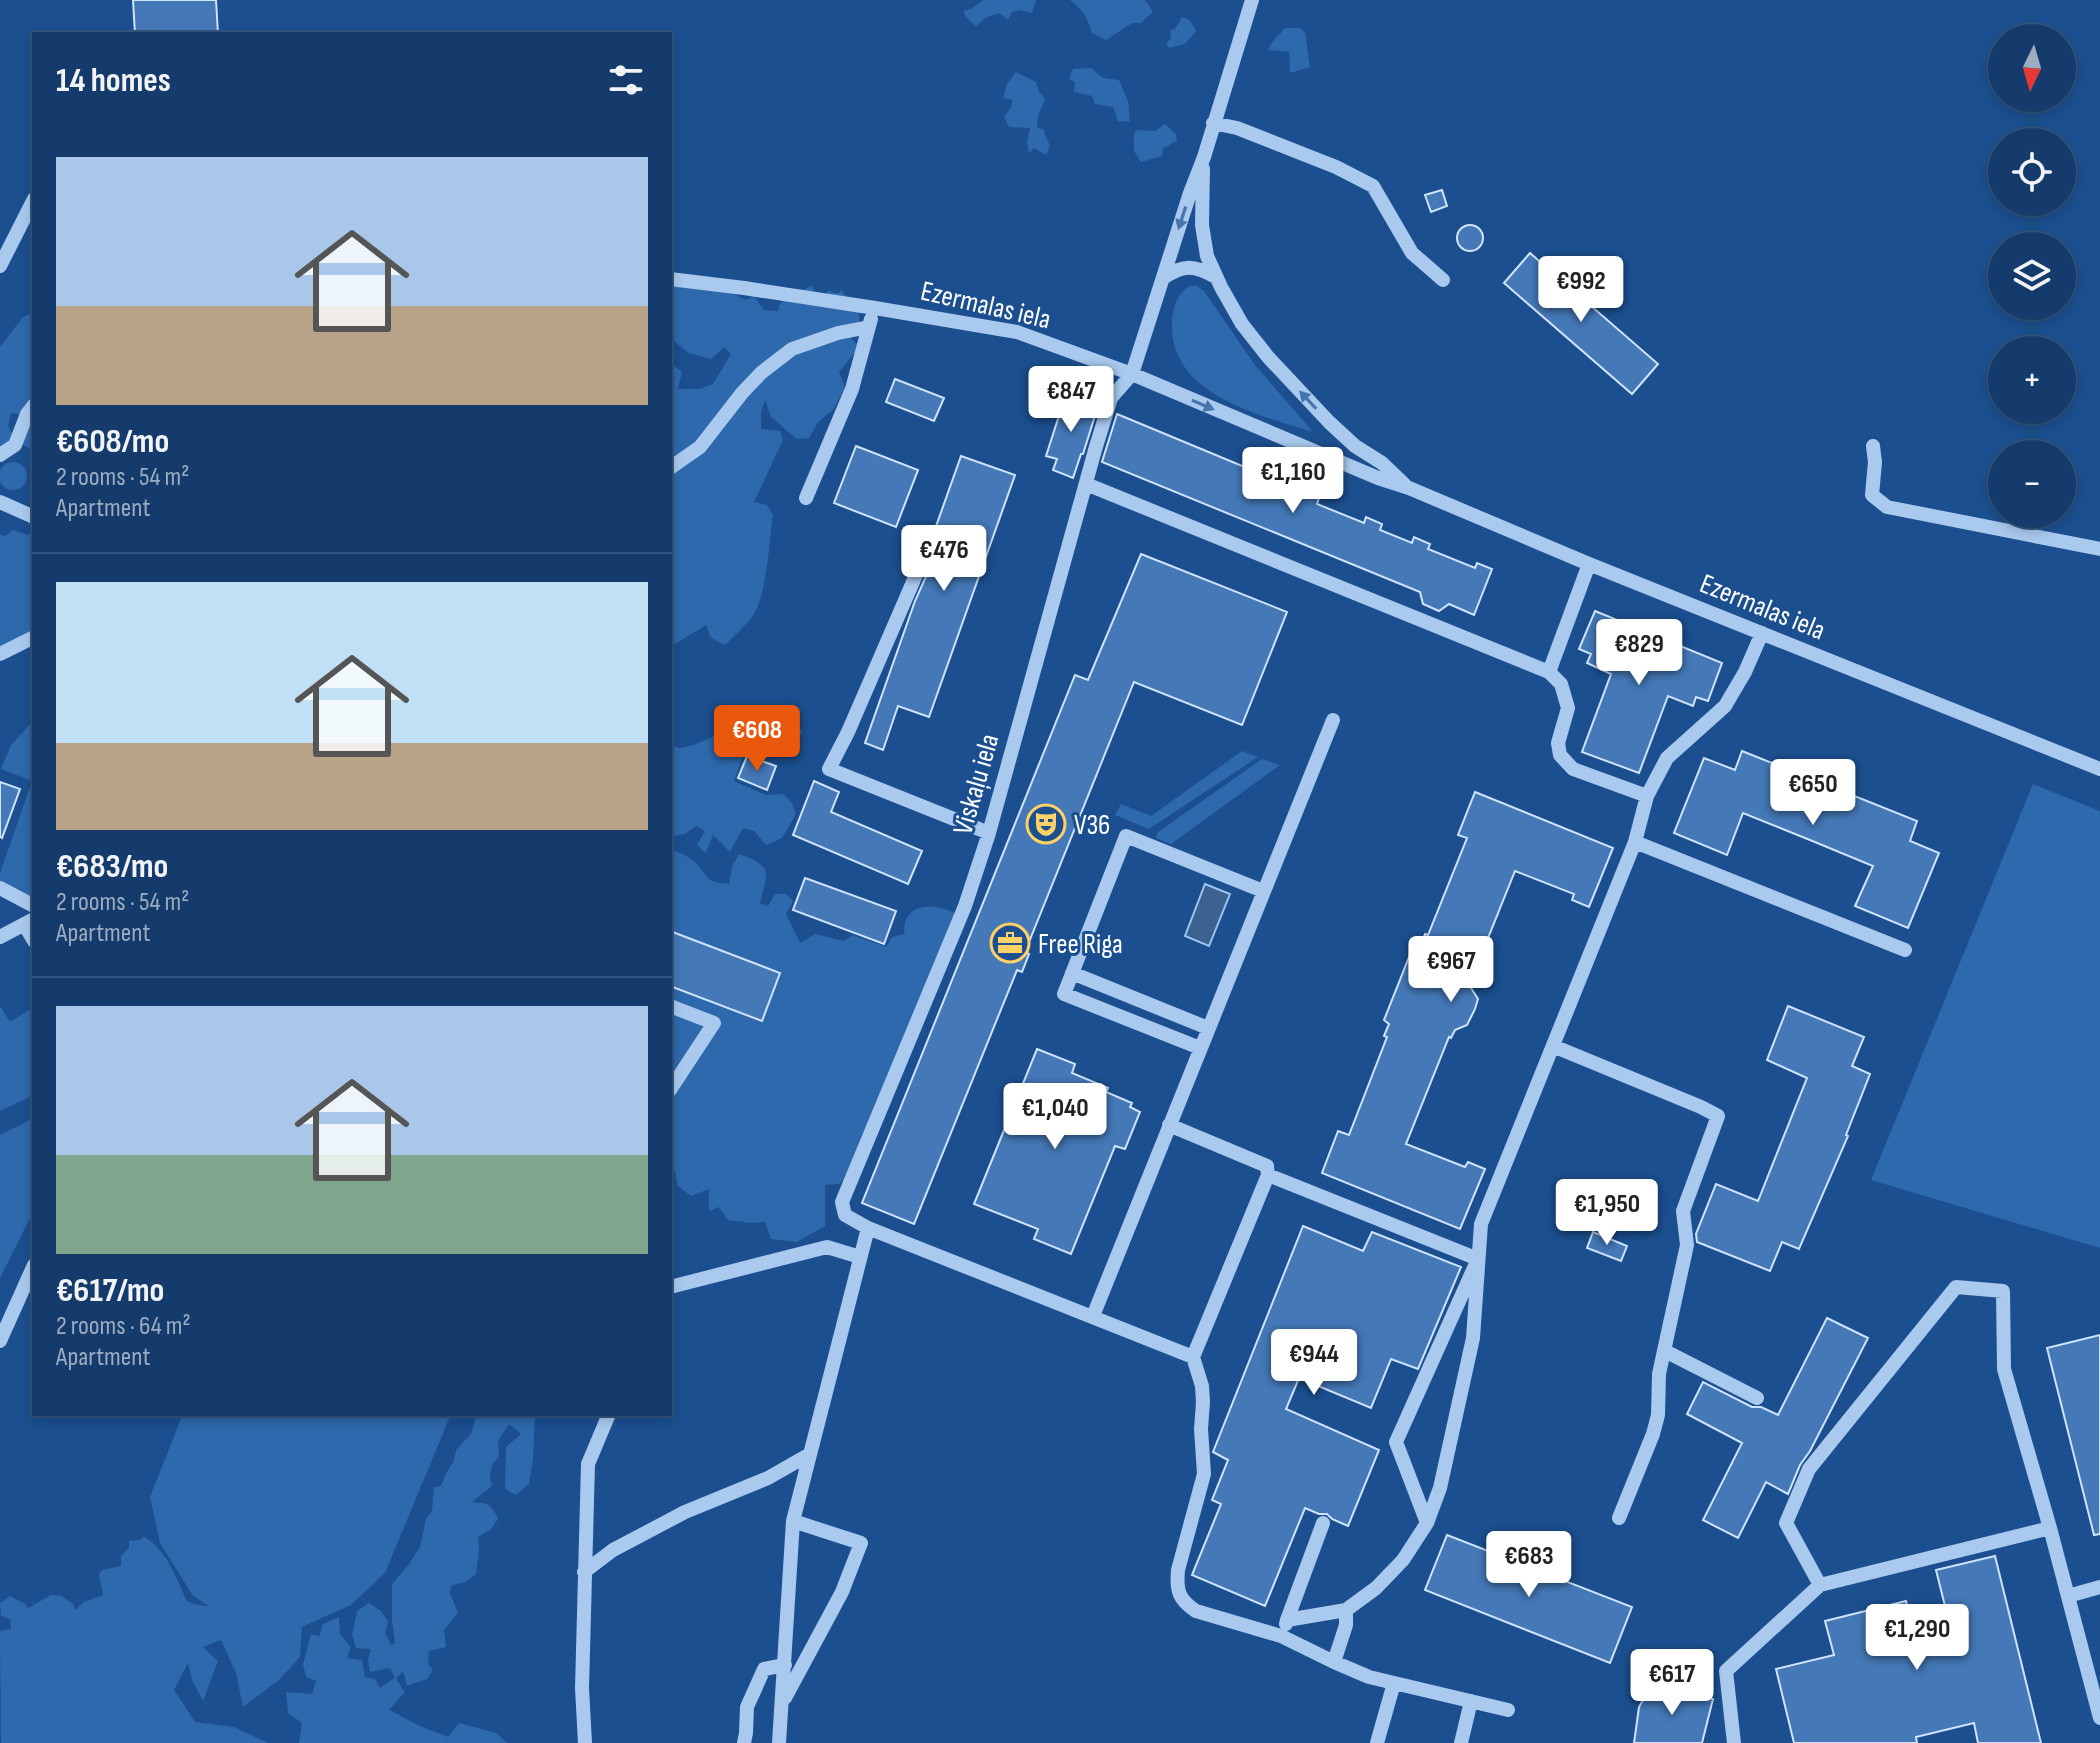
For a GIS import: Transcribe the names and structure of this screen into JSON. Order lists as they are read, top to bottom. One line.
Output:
{"streets":{"street":["Ezermalas iela","Viskaļu iela"]},"crossings":[["Ezermalas iela","Viskaļu iela"]],"places":{"theatre":["V36"],"office":["Free Riga"]},"north":"bottom","page":{"map_buttons":["+","−"],"heading":"14 homes","list":[{"name":"€608/mo","note":"2 rooms · 54 m² · Apartment"},{"name":"€683/mo","note":"2 rooms · 54 m² · Apartment"},{"name":"€617/mo","note":"2 rooms · 64 m² · Apartment"}],"price":["€992","€847","€1,160","€476","€829","€608","€650","€967","€1,040","€1,950","€944","€683","€1,290","€617"]}}
